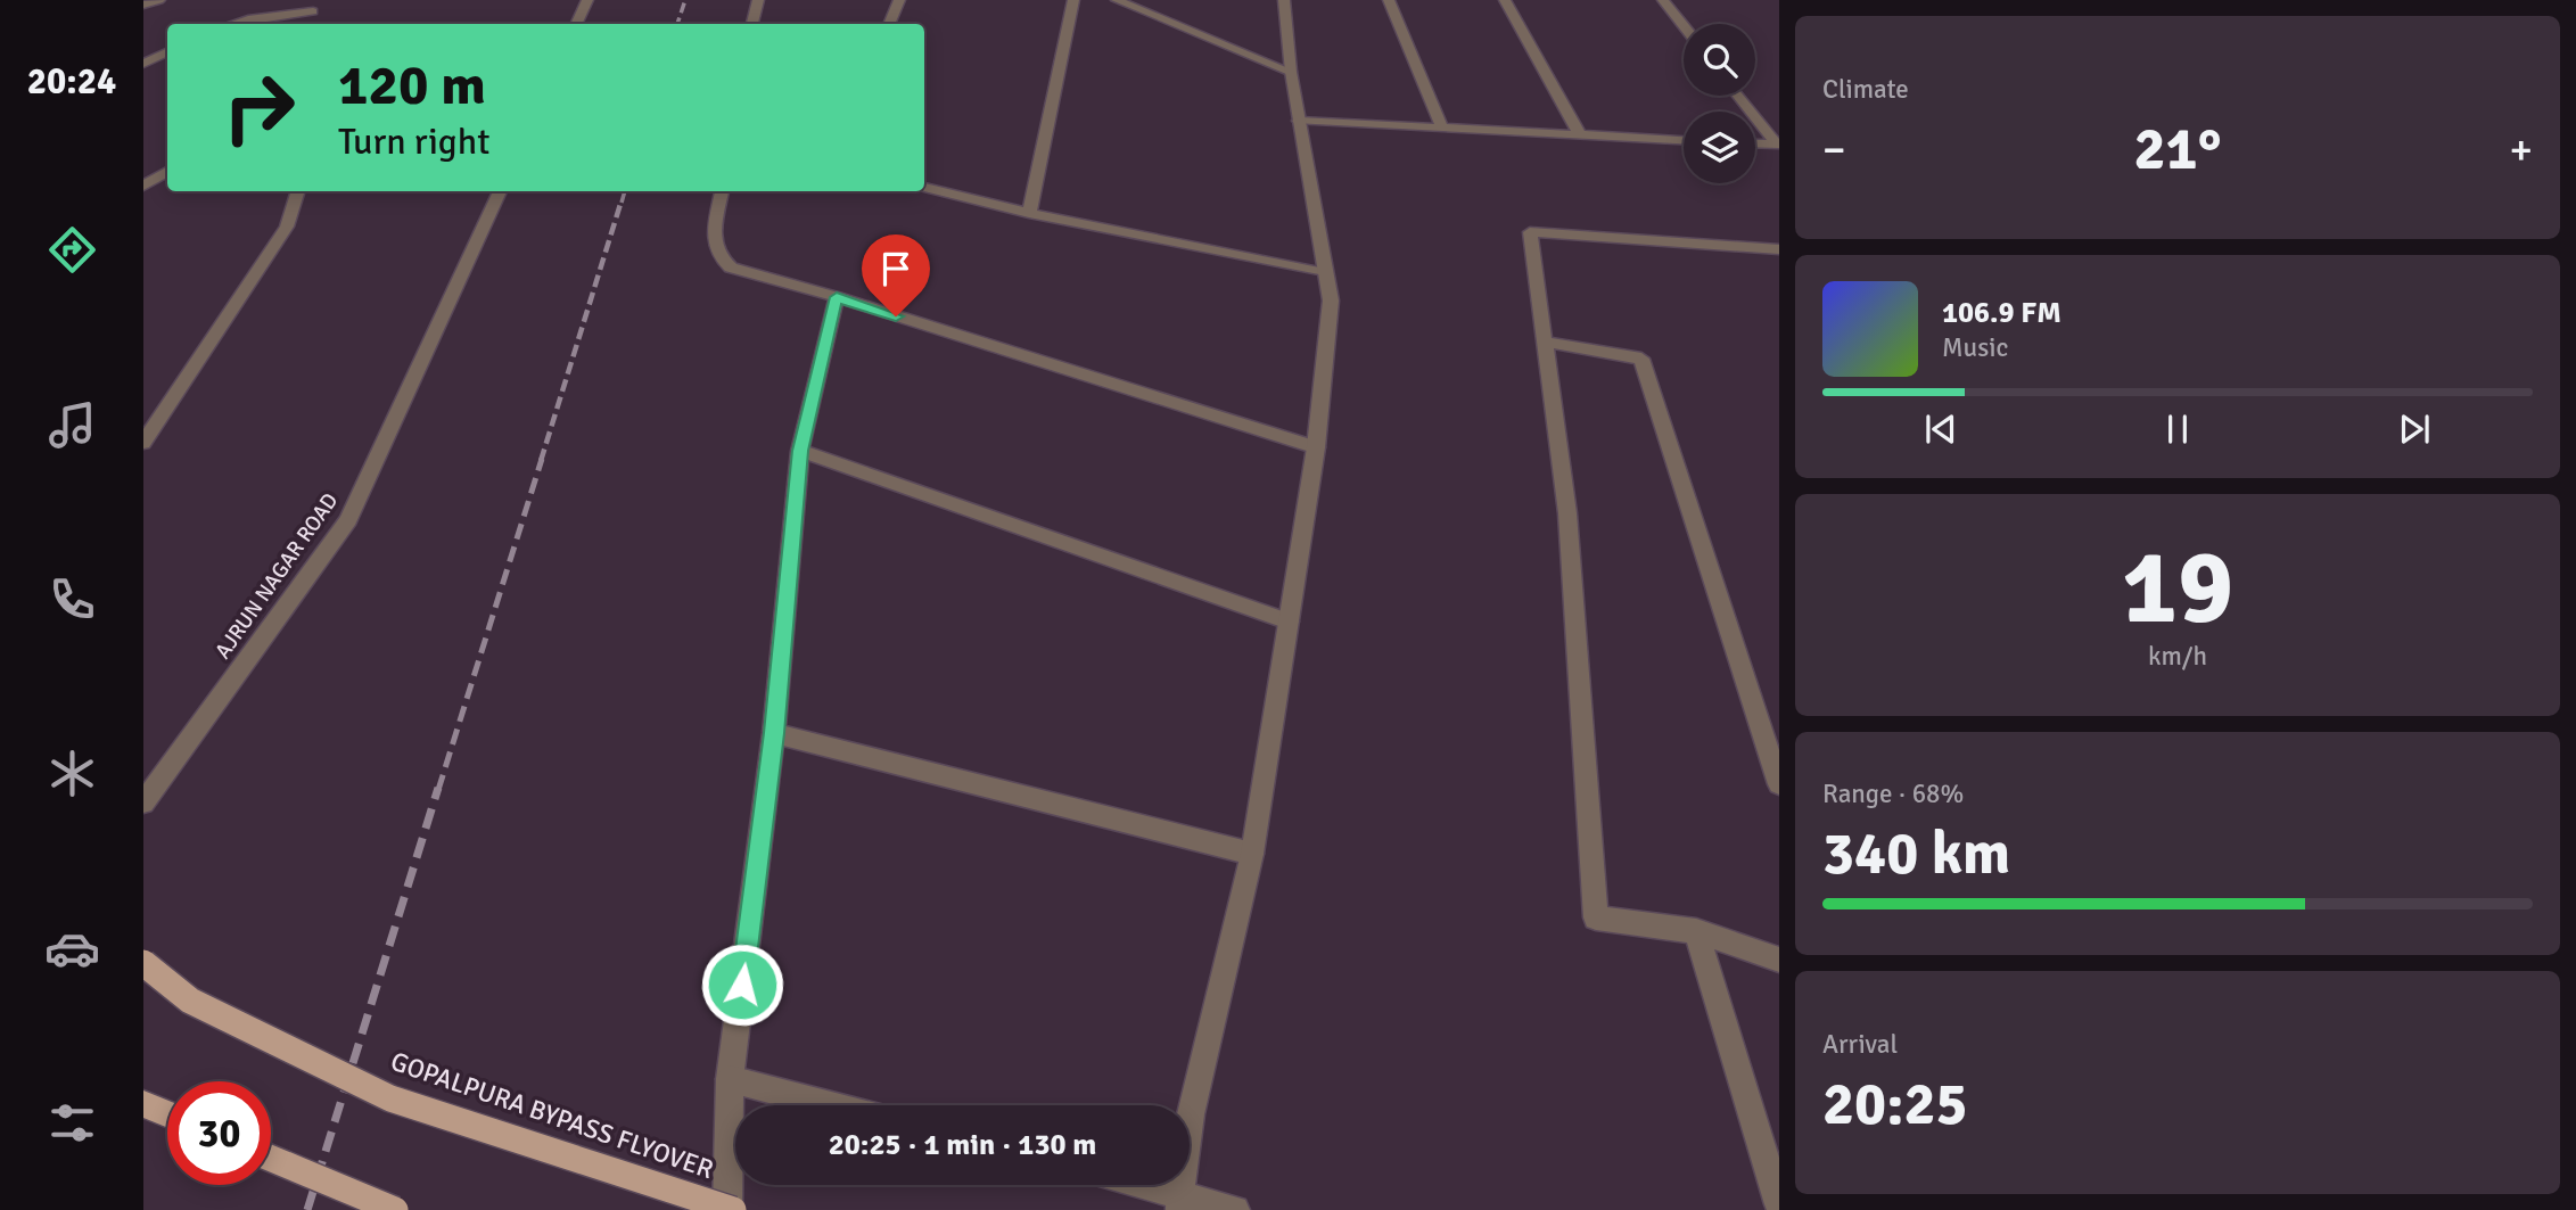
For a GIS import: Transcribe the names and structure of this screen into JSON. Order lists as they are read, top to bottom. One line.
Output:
{"streets":{"main road":["GOPALPURA BYPASS FLYOVER"],"street":["AJRUN NAGAR ROAD"]},"page":{"tabs":"20:24","tile":["Climate",["19","km/h"],["Range · 68%","340 km"],["Arrival","20:25"]],"turn":["120 m","Turn right"],"heat":["−","21°","+"],"song":["106.9 FM","Music"],"limit":"30","trip":"20:25 · 1 min · 130 m"}}
